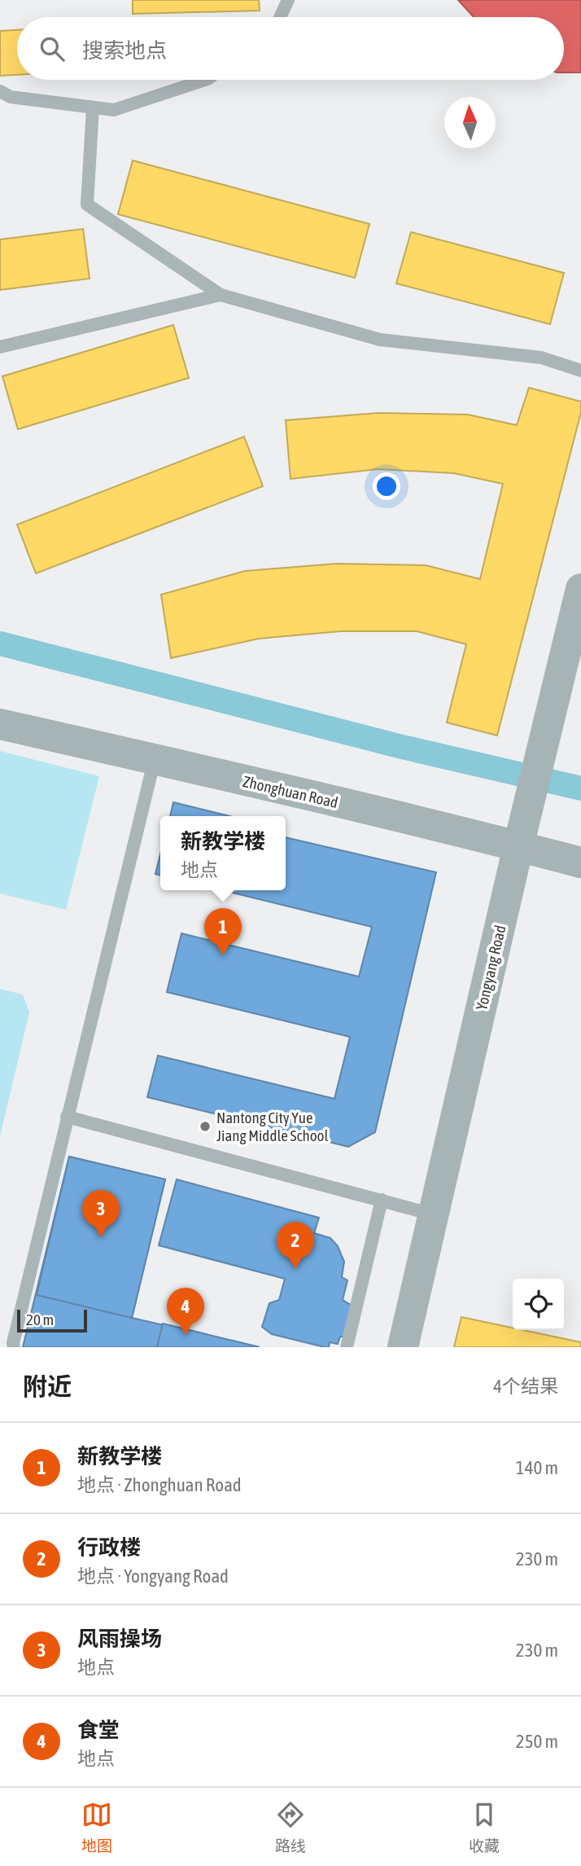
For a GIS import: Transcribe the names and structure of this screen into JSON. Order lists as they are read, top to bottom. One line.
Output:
{"streets":{"street":["Zhonghuan Road","Yongyang Road"]},"crossings":[["Zhonghuan Road","Yongyang Road"]],"places":["Nantong City Yue Jiang Middle School"],"scale_bar":"20 m","north":"top","page":{"search":"搜索地点","popup":["新教学楼","地点"],"pins":["1","3","2","4"],"scale":"20 m","heading":["附近","4个结果"],"list":[{"mark":"1","name":"新教学楼","note":"地点 · Zhonghuan Road","value":"140 m"},{"mark":"2","name":"行政楼","note":"地点 · Yongyang Road","value":"230 m"},{"mark":"3","name":"风雨操场","note":"地点","value":"230 m"},{"mark":"4","name":"食堂","note":"地点","value":"250 m"}],"nav":["地图","路线","收藏"]}}
